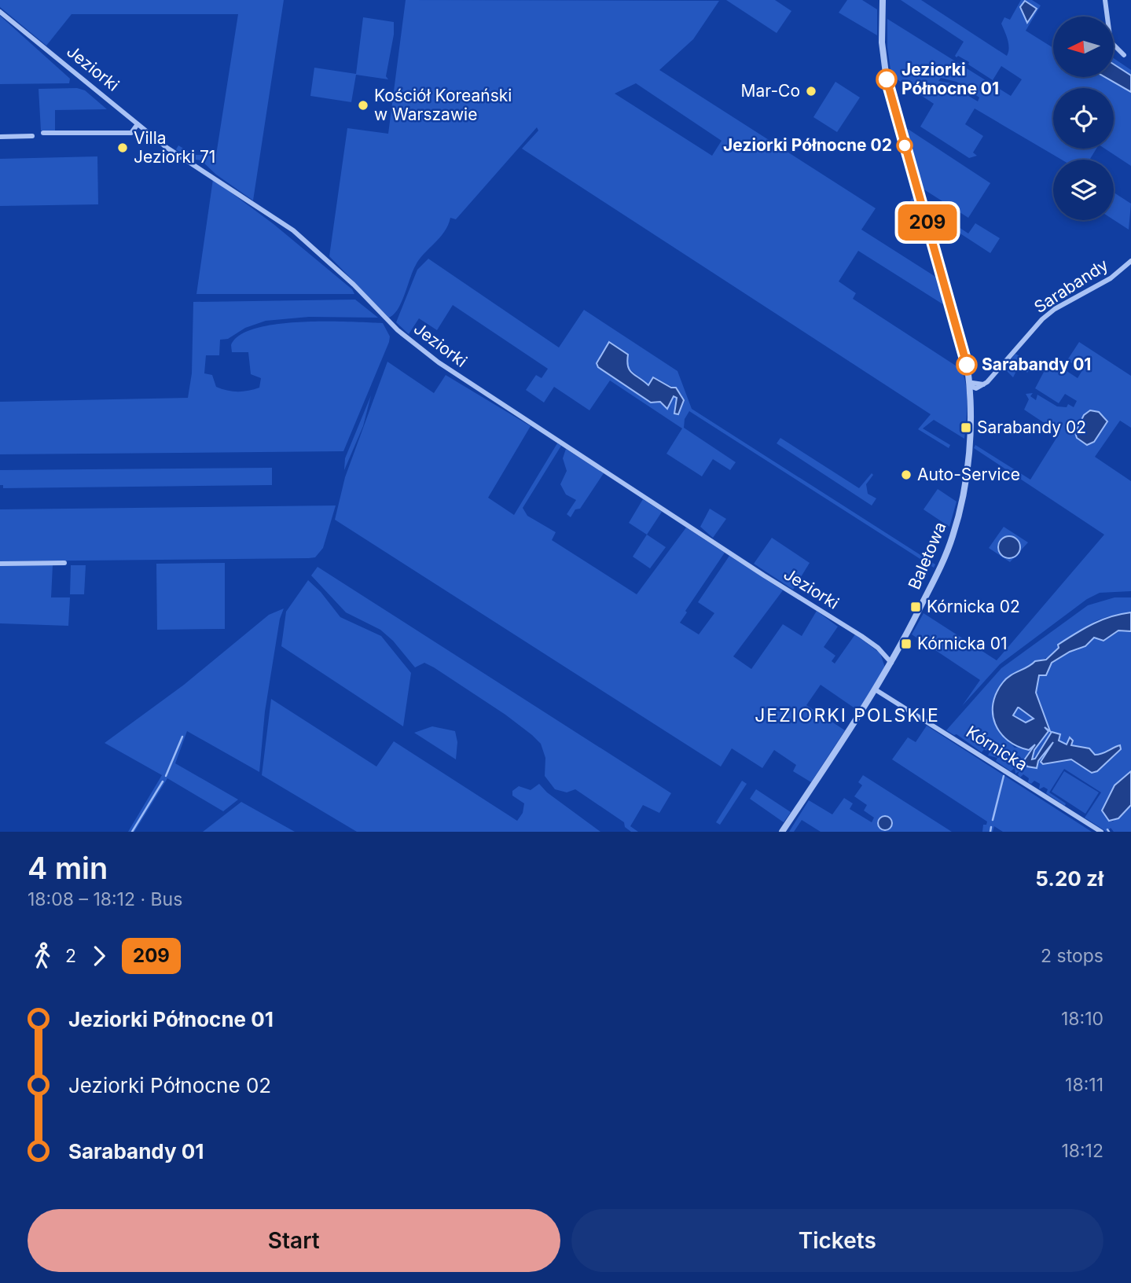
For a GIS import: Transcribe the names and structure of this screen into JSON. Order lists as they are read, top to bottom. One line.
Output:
{"streets":{"street":["Jeziorki","Sarabandy","Baletowa","Kórnicka"]},"crossings":[["Jeziorki","Baletowa"],["Sarabandy","Baletowa"],["Baletowa","Kórnicka"]],"districts":["JEZIORKI POLSKIE"],"places":{"other":["Jeziorki Północne 01","Mar-Co","Kościół Koreański w Warszawie","Jeziorki Północne 02","Villa Jeziorki 71","Sarabandy 01","Auto-Service"],"transit":["Sarabandy 02","Kórnicka 02","Kórnicka 01"]},"lines":["bus line 209"],"north":"left","page":{"on_map":"209","heading":["4 min","18:08 – 18:12 · Bus","5.20 zł"],"legs":["2","209","2 stops"],"list":[{"name":"Jeziorki Północne 01","value":"18:10"},{"name":"Jeziorki Północne 02","value":"18:11"},{"name":"Sarabandy 01","value":"18:12"}],"buttons":["Start","Tickets"]}}
